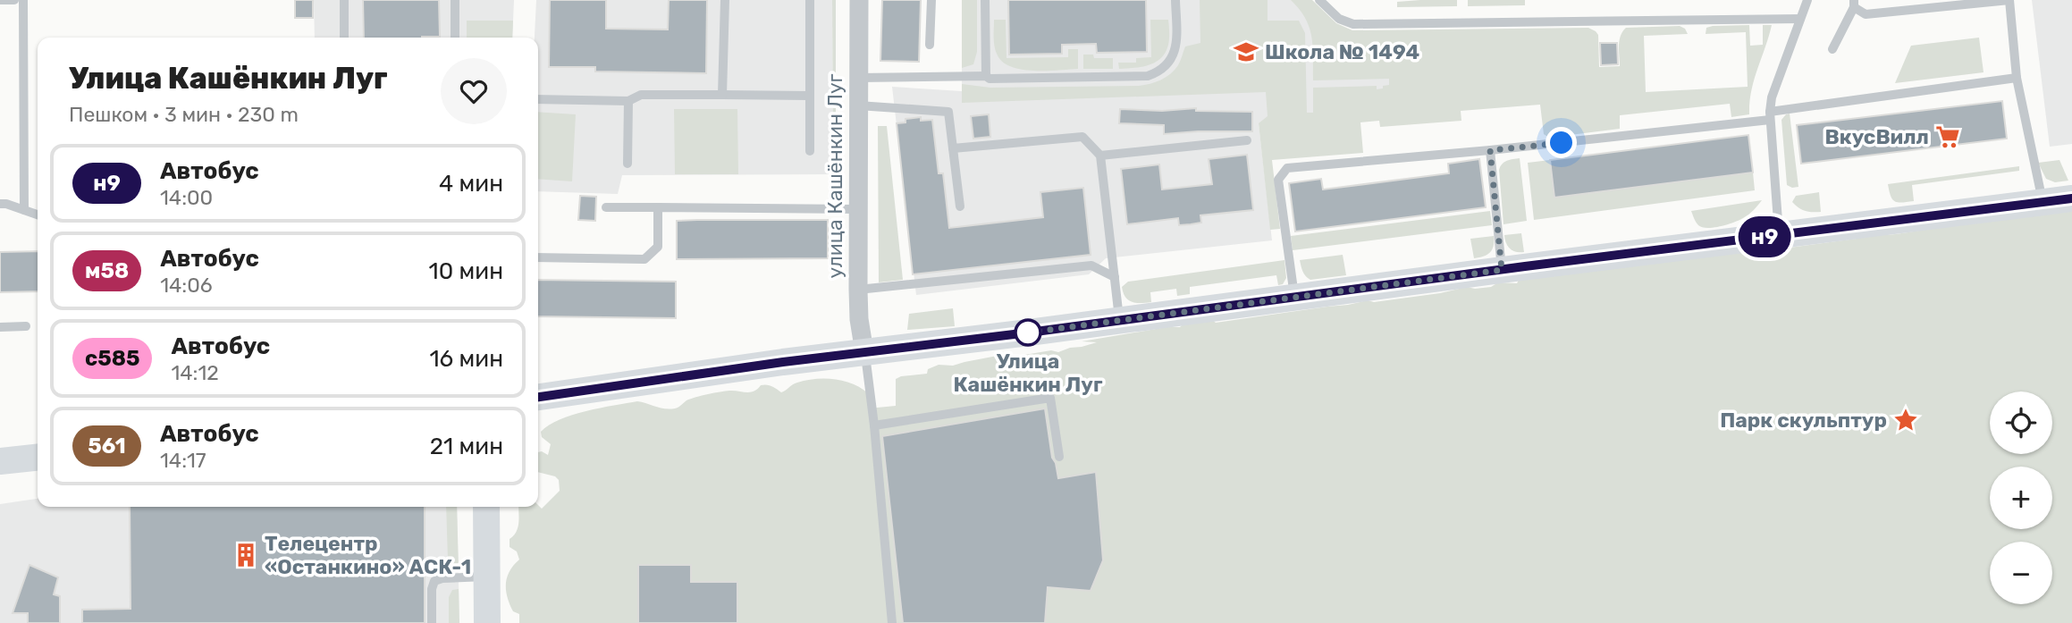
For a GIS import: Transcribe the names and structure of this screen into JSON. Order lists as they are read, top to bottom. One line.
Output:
{"streets":{"street":["улица Кашёнкин Луг"]},"places":{"school or university":["Школа № 1494"],"supermarket":["ВкусВилл"],"other":["Улица Кашёнкин Луг"],"place":["Парк скульптур"],"building":["Телецентр «Останкино» АСК-1"]},"lines":["bus line н9"],"page":{"on_map":"н9","heading":["Улица Кашёнкин Луг","Пешком · 3 мин · 230 m"],"list":[{"mark":"н9","name":"Автобус","note":"14:00","value":"4 мин"},{"mark":"м58","name":"Автобус","note":"14:06","value":"10 мин"},{"mark":"с585","name":"Автобус","note":"14:12","value":"16 мин"},{"mark":"561","name":"Автобус","note":"14:17","value":"21 мин"}],"map_buttons":["+","−"]}}
